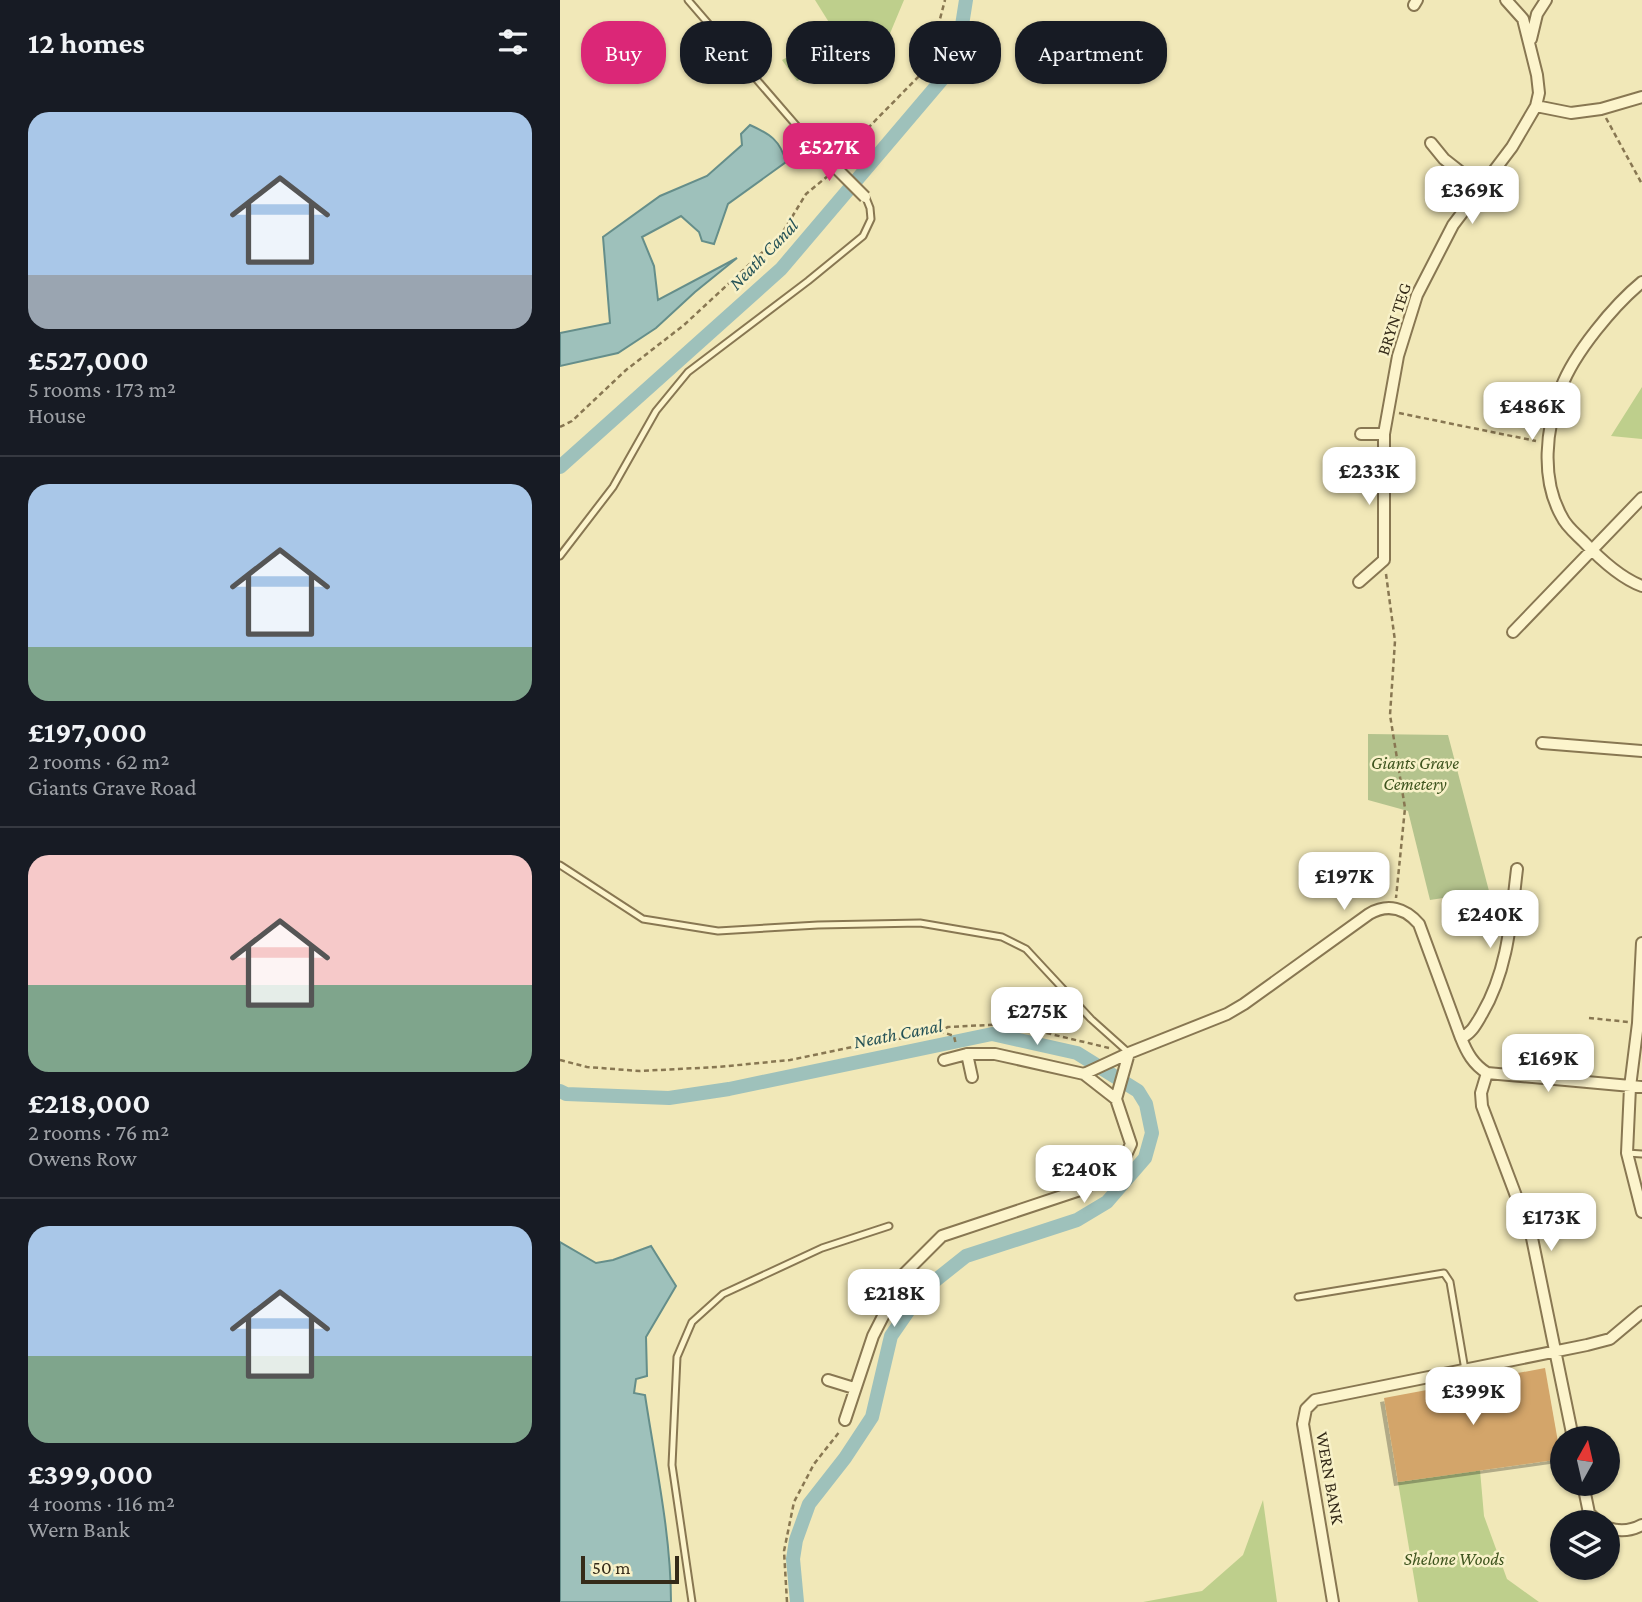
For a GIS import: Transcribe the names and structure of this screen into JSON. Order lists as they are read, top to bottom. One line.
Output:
{"streets":{"street":["BRYN TEG","WERN BANK"]},"water":["Neath Canal"],"parks":["Giants Grave Cemetery","Shelone Woods"],"scale_bar":"50 m","north":"top","page":{"heading":"12 homes","chip":["Buy","Rent","Filters","New","Apartment"],"list":[{"name":"£527,000","note":"5 rooms · 173 m² · House"},{"name":"£197,000","note":"2 rooms · 62 m² · Giants Grave Road"},{"name":"£218,000","note":"2 rooms · 76 m² · Owens Row"},{"name":"£399,000","note":"4 rooms · 116 m² · Wern Bank"}],"price":["£527K","£369K","£486K","£233K","£197K","£240K","£275K","£169K","£240K","£173K","£218K","£399K"],"scale":"50 m"}}
